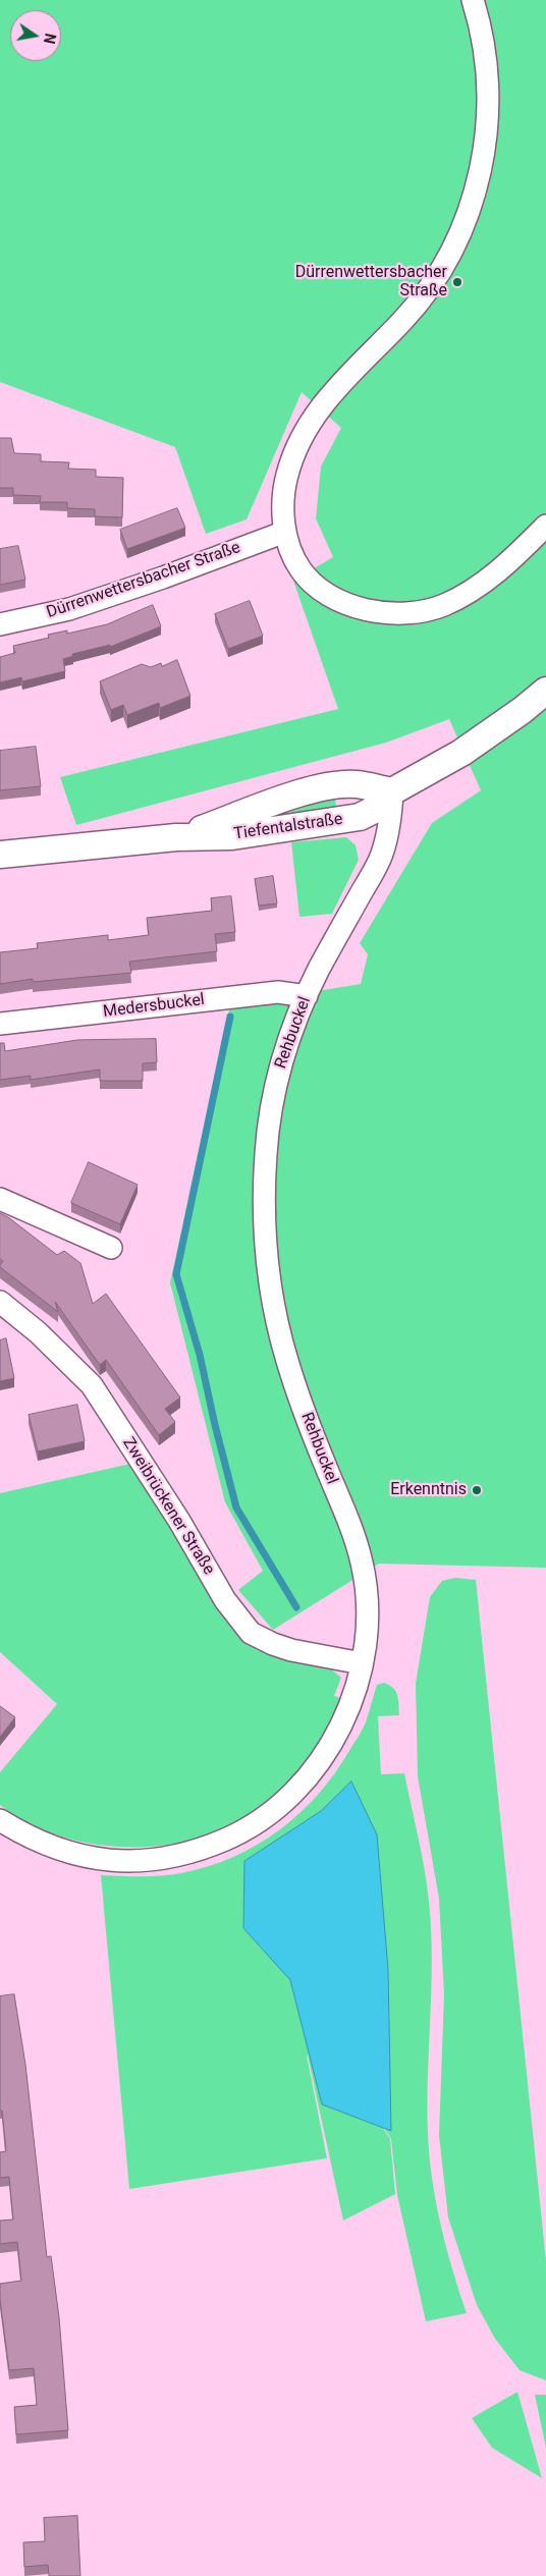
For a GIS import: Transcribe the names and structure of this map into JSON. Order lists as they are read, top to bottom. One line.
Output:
{"streets":{"street":["Dürrenwettersbacher Straße","Tiefentalstraße","Medersbuckel","Rehbuckel","Zweibrückener Straße"]},"crossings":[["Tiefentalstraße","Rehbuckel"],["Medersbuckel","Rehbuckel"],["Rehbuckel","Zweibrückener Straße"]],"places":["Dürrenwettersbacher Straße","Erkenntnis"],"north":"right"}
